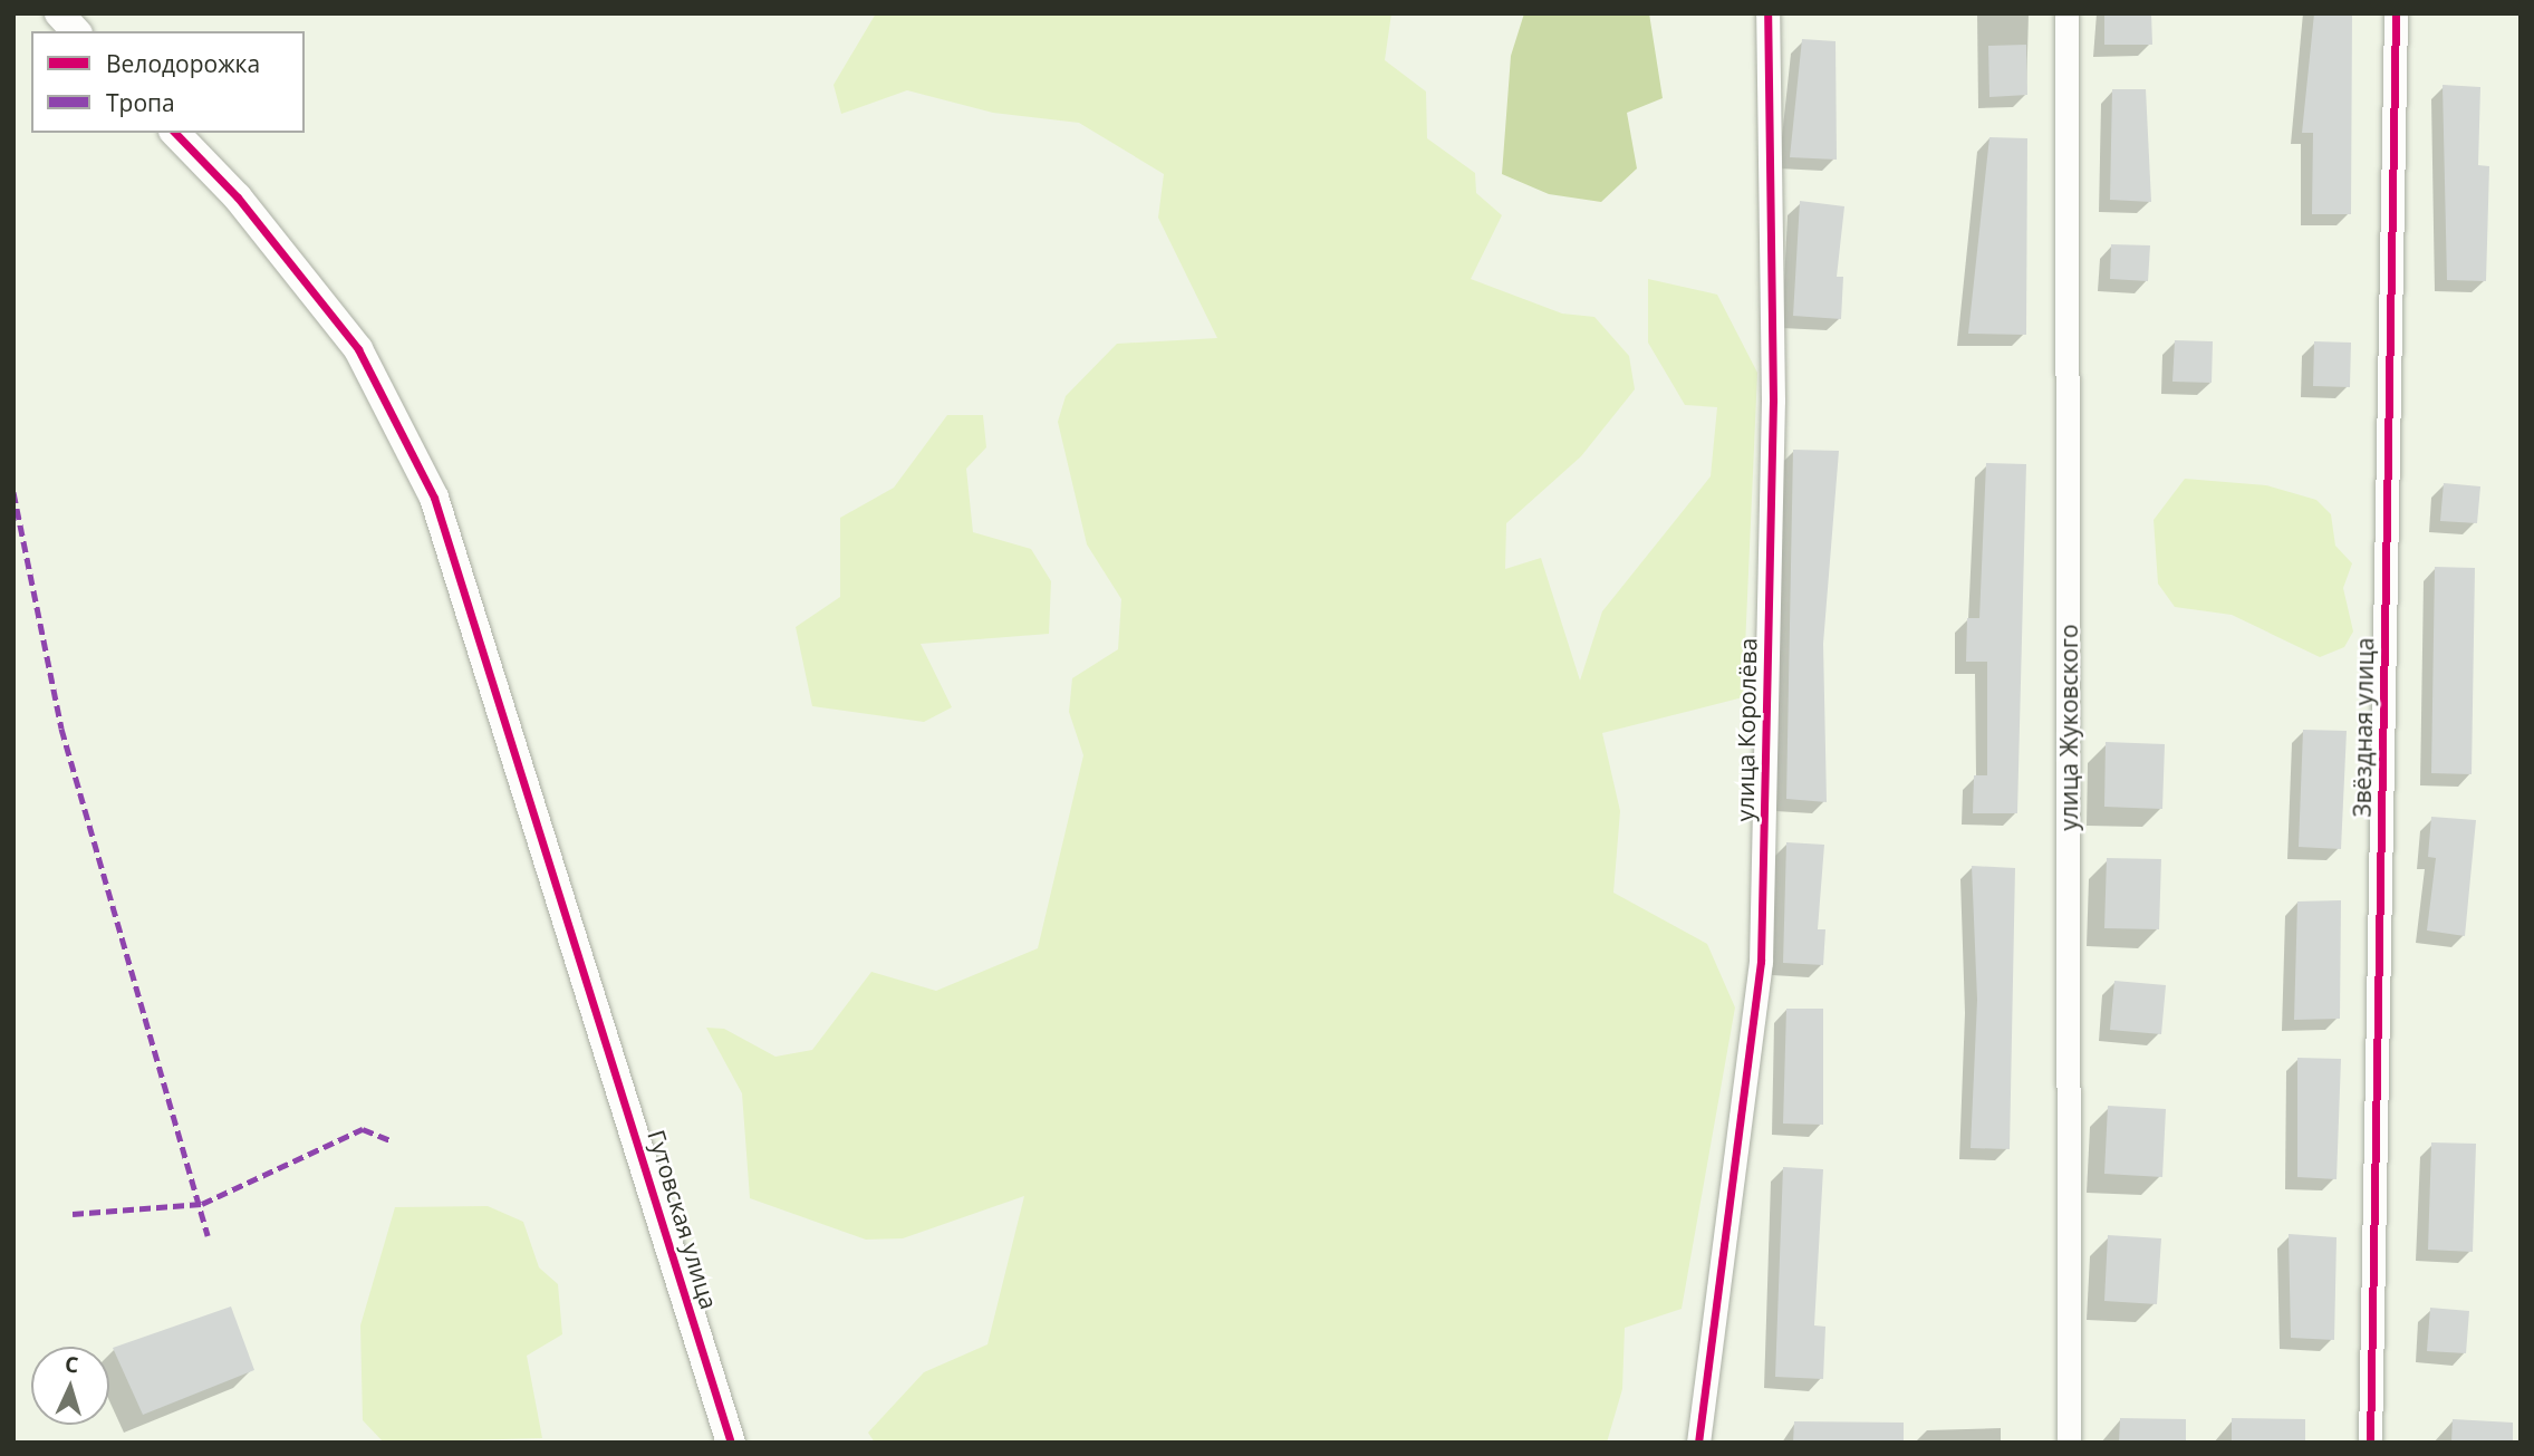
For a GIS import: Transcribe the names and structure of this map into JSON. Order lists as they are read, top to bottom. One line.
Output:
{"streets":{"street":["улица Жуковского","Звёздная улица","улица Королёва","Гутовская улица"]},"legend":["Велодорожка","Тропа"],"north":"top"}
